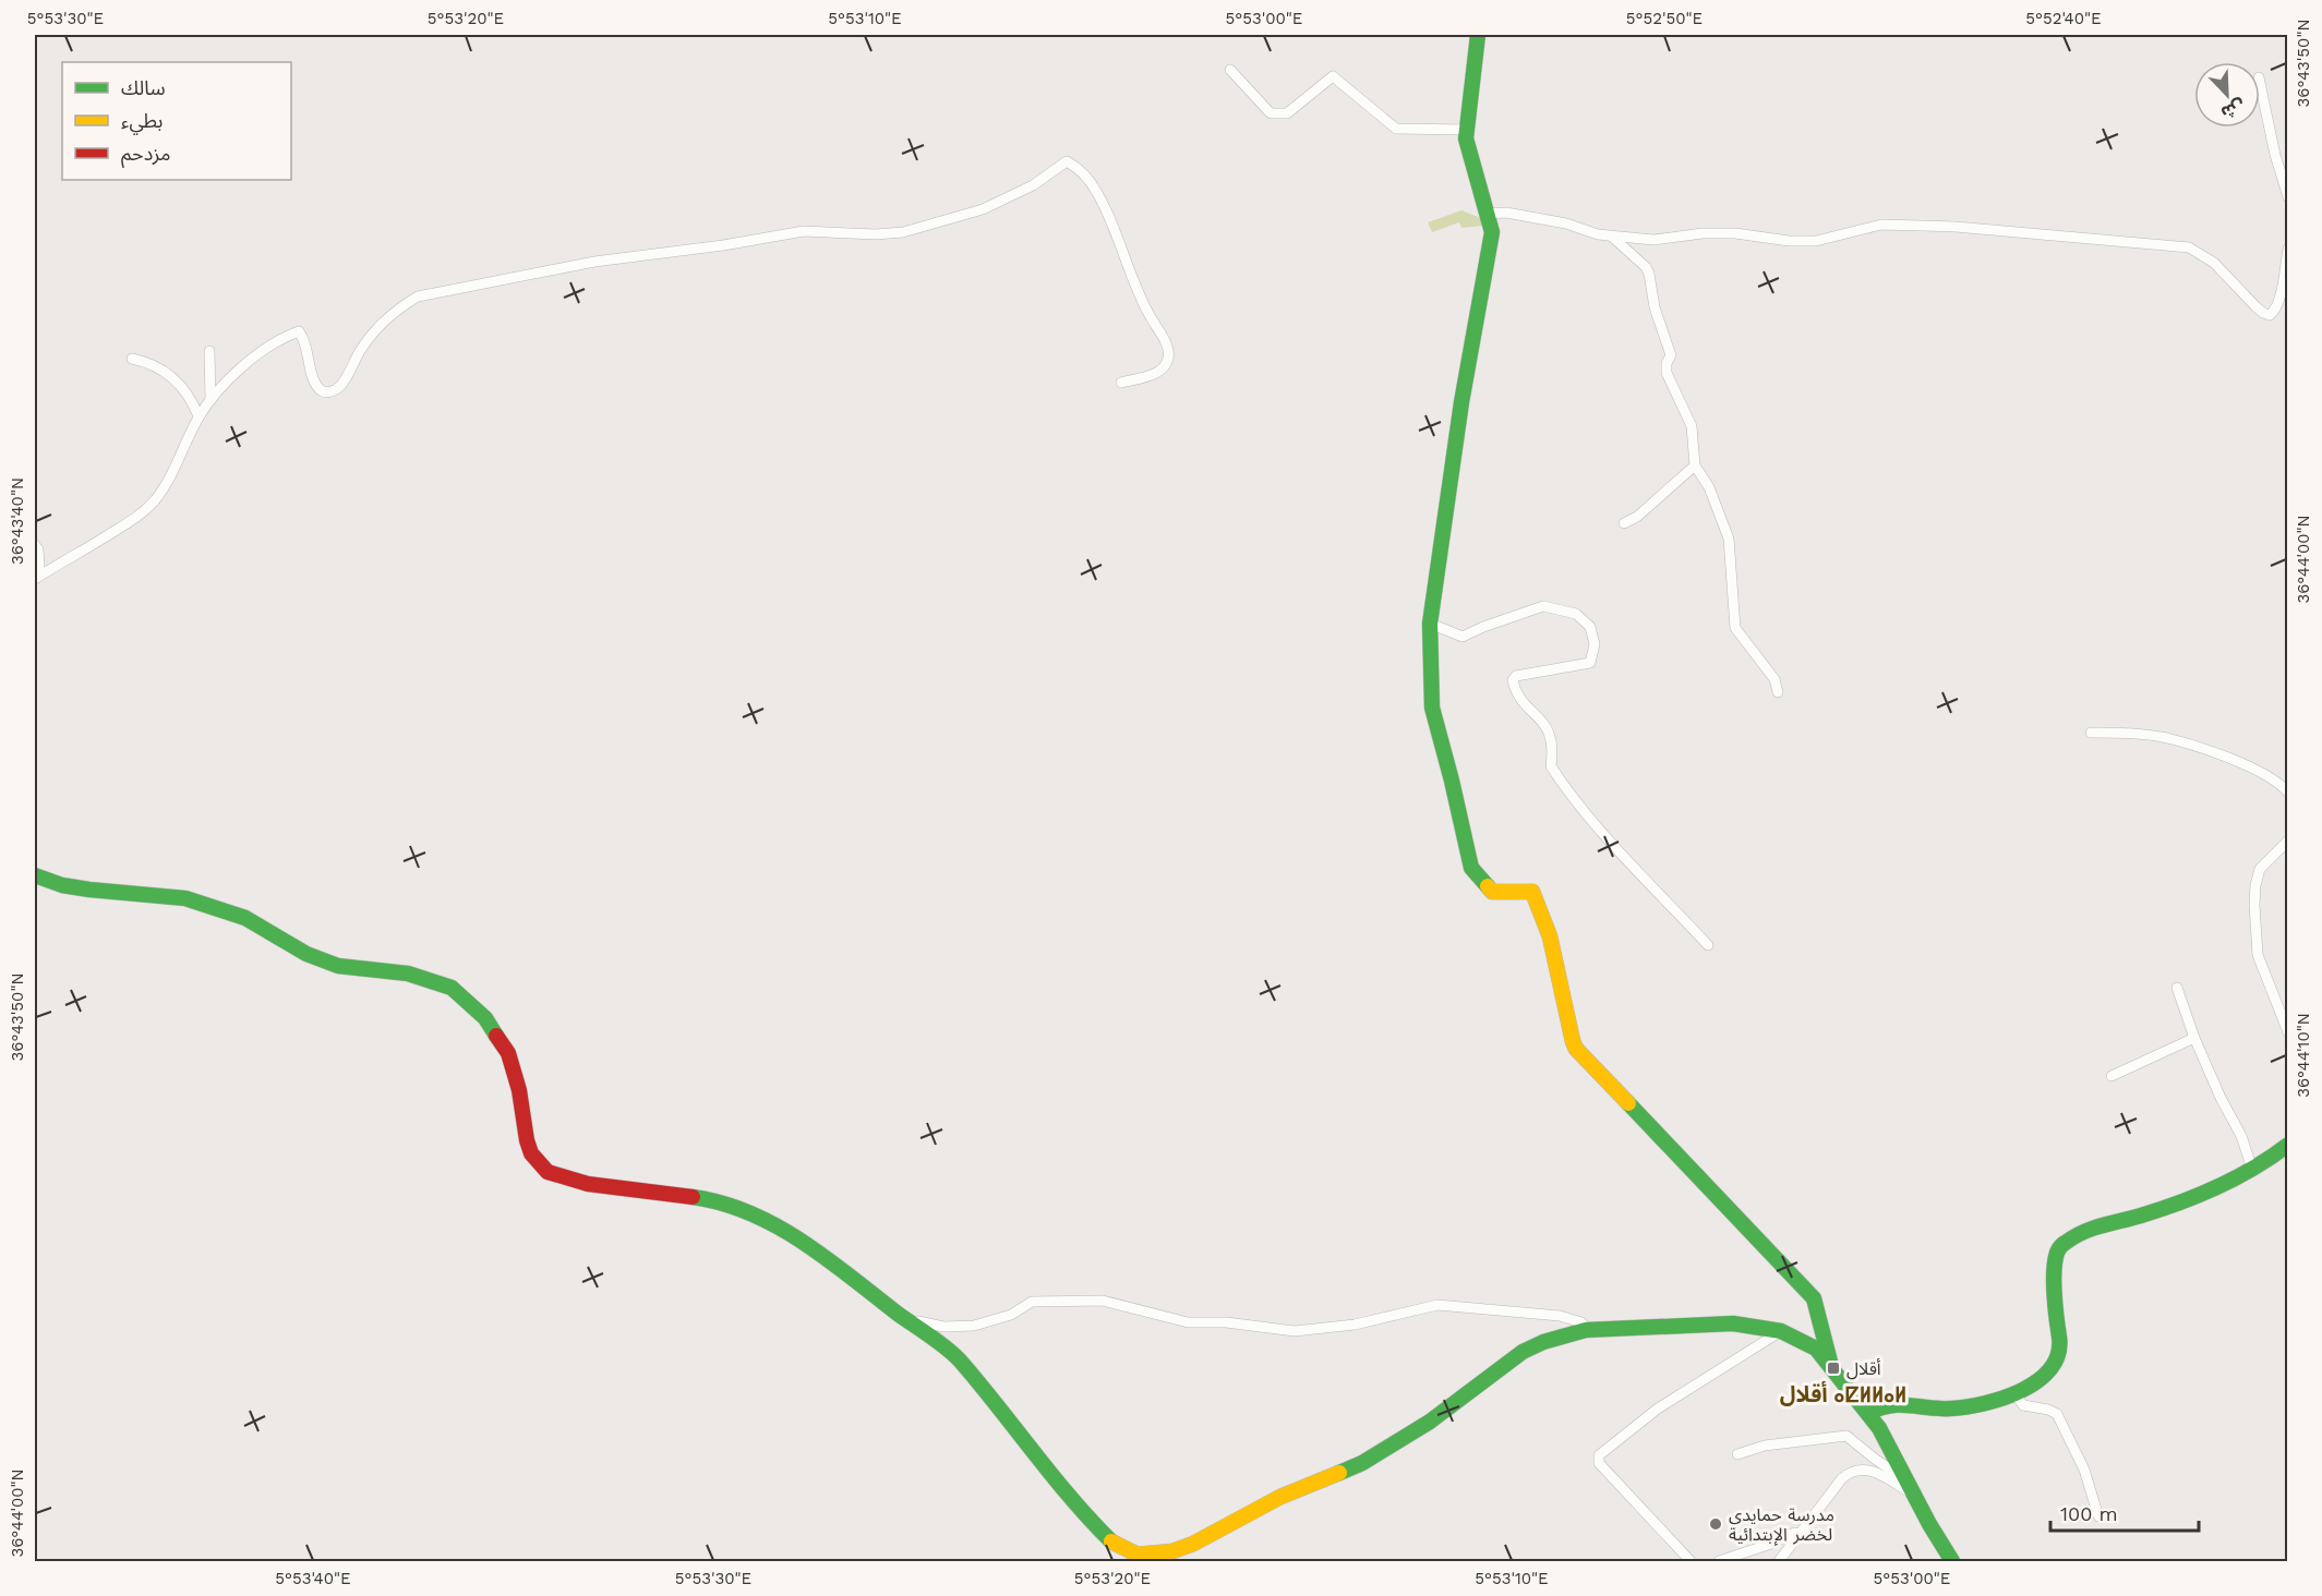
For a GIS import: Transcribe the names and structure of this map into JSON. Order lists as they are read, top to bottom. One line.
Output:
{"districts":["أقلال ⴰⵇⵍⵍⴰⵍ"],"places":{"transit":["أقلال"],"other":["مدرسة حمايدي لخضر الإبتدائية"]},"legend":["سالك","بطيء","مزدحم"],"scale_bar":"100 m","north":"bottom right","coordinates":["5°53'30\"E","5°53'20\"E","5°53'10\"E","5°53'00\"E","5°52'50\"E","5°52'40\"E","36°43'50\"N","36°43'40\"N","36°44'00\"N","36°44'10\"N","5°53'40\"E"]}
